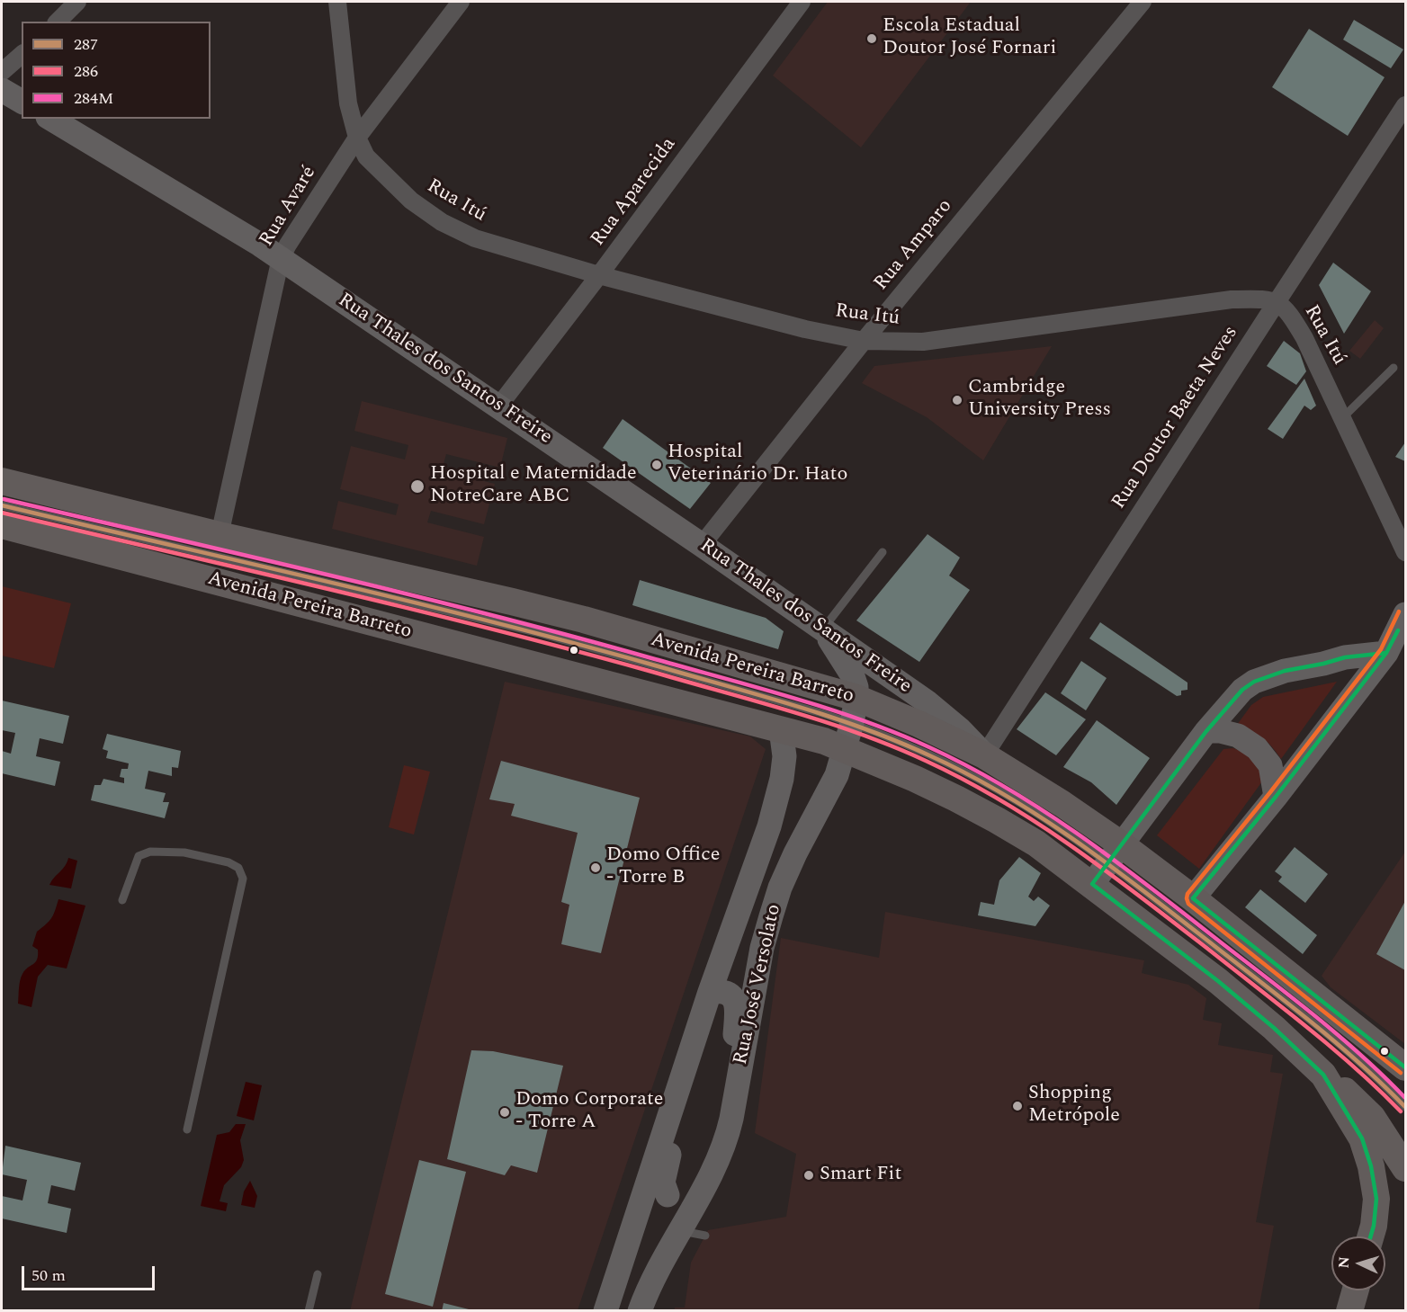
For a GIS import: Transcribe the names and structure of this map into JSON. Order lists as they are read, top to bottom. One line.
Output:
{"streets":{"main road":["Avenida Pereira Barreto"],"street":["Rua Aparecida","Rua Itú","Rua Avaré","Rua Amparo","Rua Thales dos Santos Freire","Rua Doutor Baeta Neves","Rua José Versolato"]},"crossings":[["Rua Aparecida","Rua Itú"],["Rua Aparecida","Rua Thales dos Santos Freire"],["Rua Itú","Rua Avaré"],["Rua Itú","Rua Amparo"],["Rua Itú","Rua Doutor Baeta Neves"],["Rua Avaré","Rua Thales dos Santos Freire"],["Rua Avaré","Avenida Pereira Barreto"],["Rua Amparo","Rua Thales dos Santos Freire"],["Rua Thales dos Santos Freire","Rua Doutor Baeta Neves"],["Rua Thales dos Santos Freire","Avenida Pereira Barreto"],["Rua Thales dos Santos Freire","Rua José Versolato"],["Rua Doutor Baeta Neves","Avenida Pereira Barreto"],["Avenida Pereira Barreto","Rua José Versolato"]],"places":["Escola Estadual Doutor José Fornari","Cambridge University Press","Hospital Veterinário Dr. Hato","Hospital e Maternidade NotreCare ABC","Domo Office - Torre B","Shopping Metrópole","Domo Corporate - Torre A","Smart Fit"],"lines":["transit line 284M","transit line 287","transit line 286"],"legend":["287","286","284M"],"scale_bar":"50 m","north":"left"}
